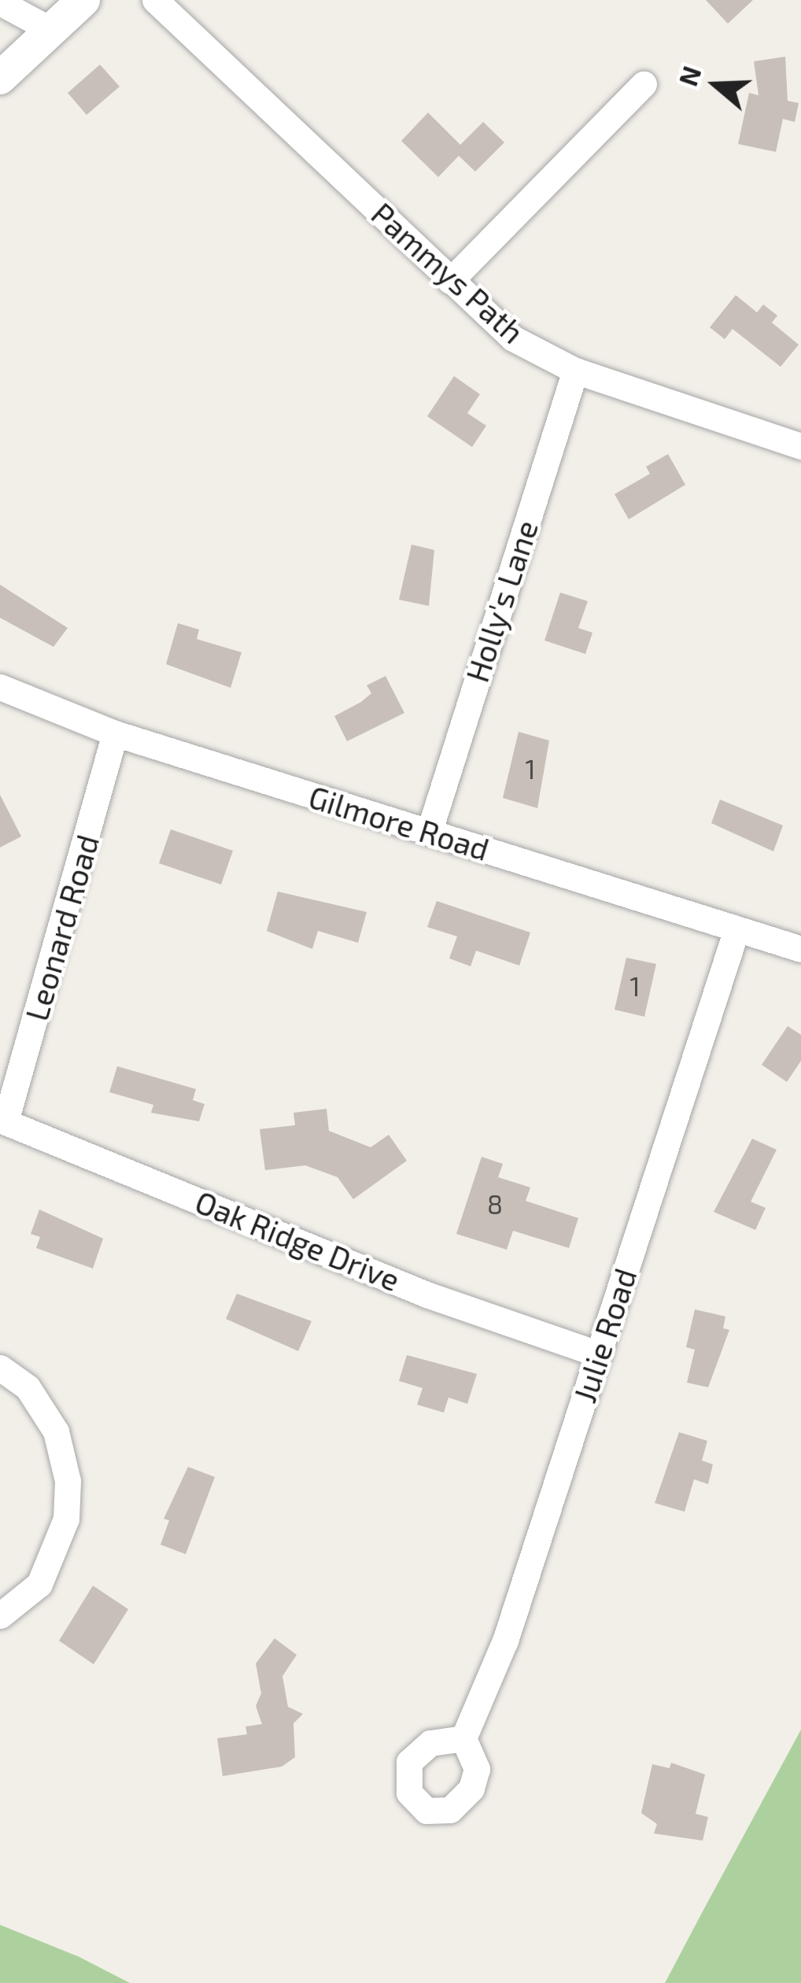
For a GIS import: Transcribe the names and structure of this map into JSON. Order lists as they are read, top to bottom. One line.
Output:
{"streets":{"street":["Pammys Path","Holly's Lane","Gilmore Road","Leonard Road","Oak Ridge Drive","Julie Road"]},"crossings":[["Pammys Path","Holly's Lane"],["Holly's Lane","Gilmore Road"],["Gilmore Road","Leonard Road"],["Gilmore Road","Julie Road"],["Leonard Road","Oak Ridge Drive"],["Oak Ridge Drive","Julie Road"]],"house_numbers":["1","1","8"],"north":"left"}
